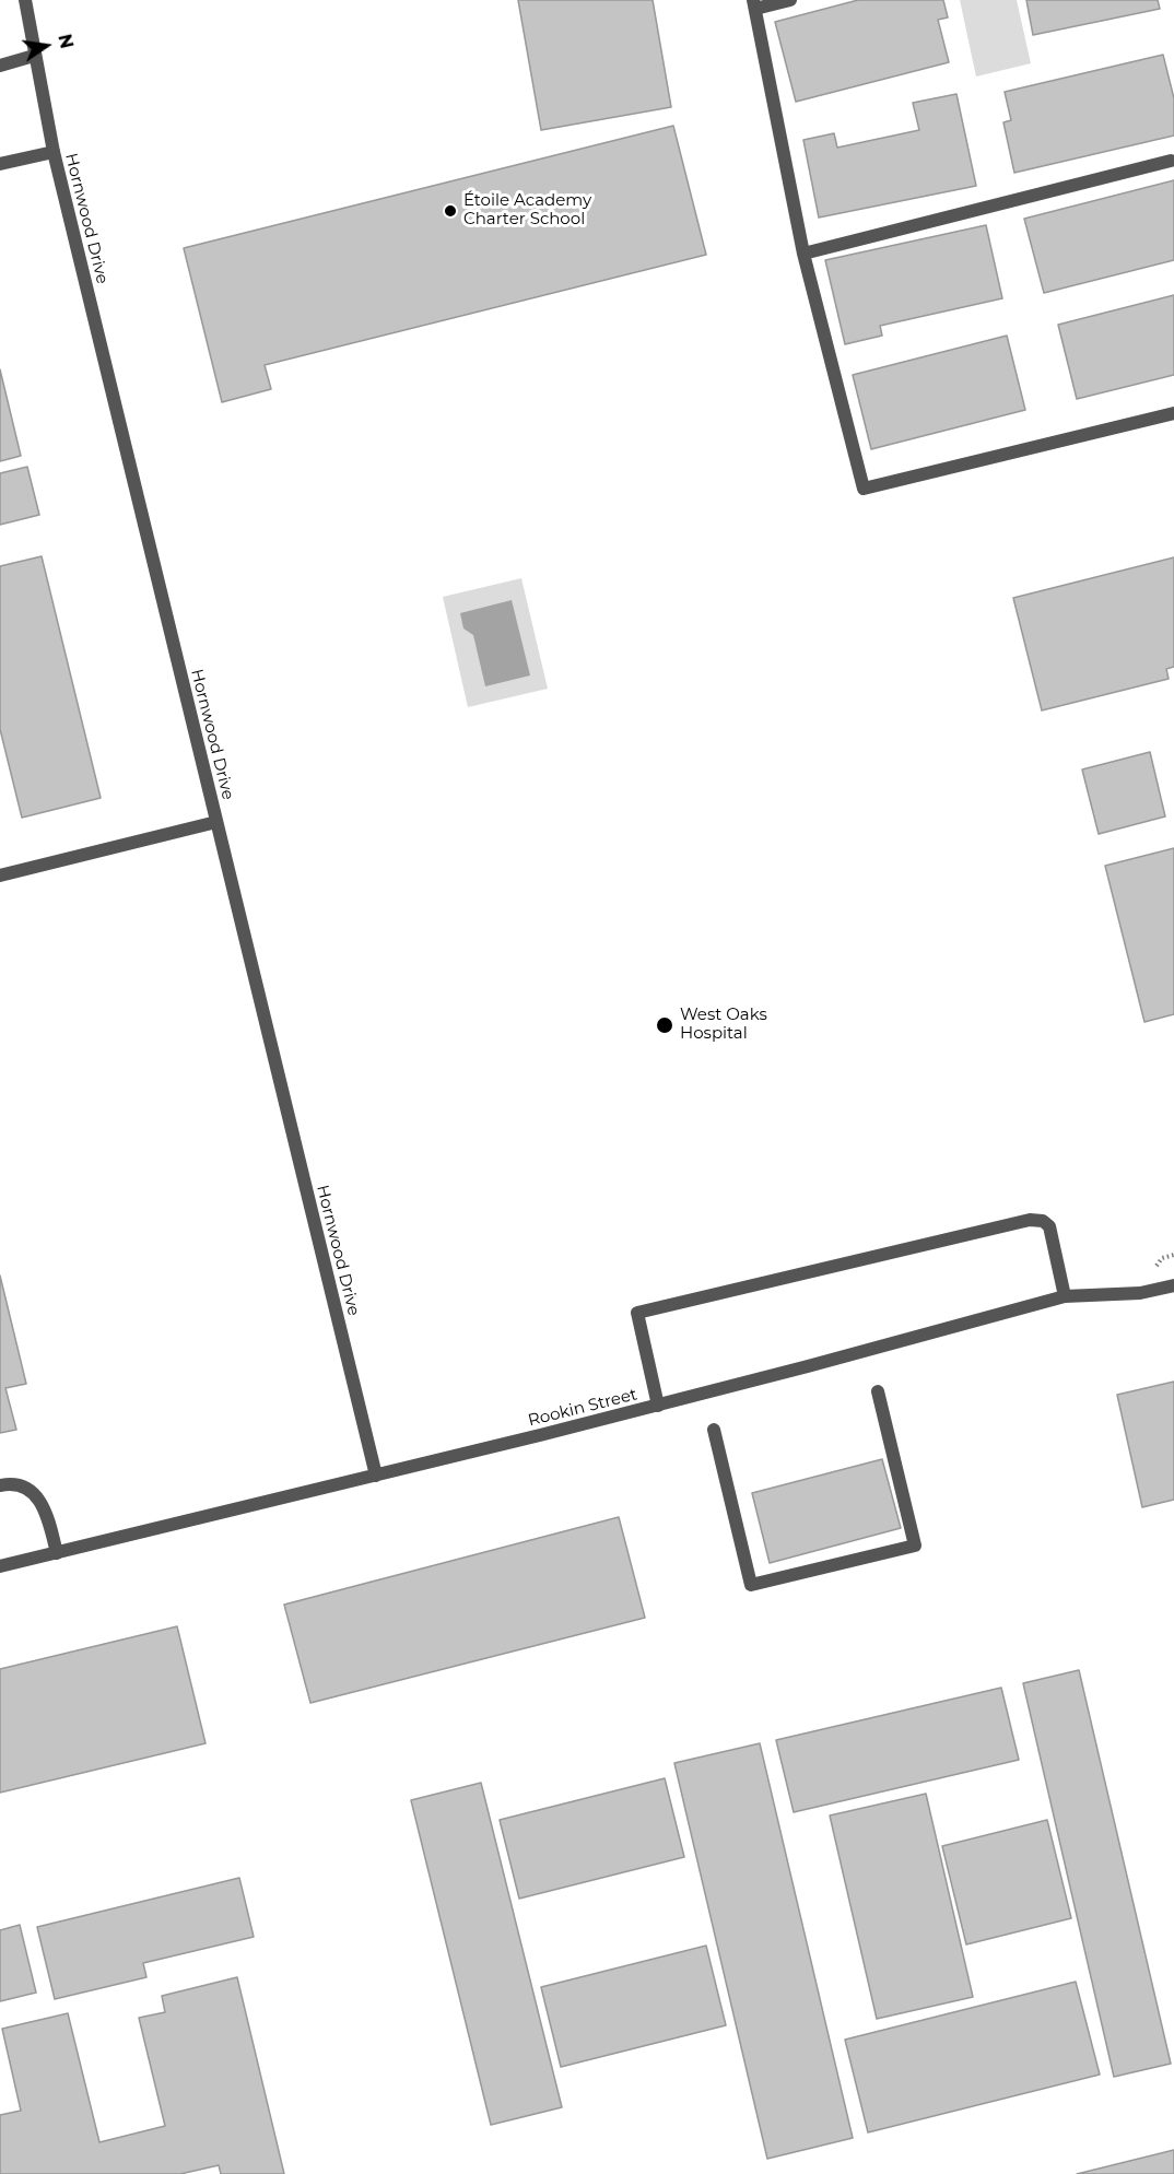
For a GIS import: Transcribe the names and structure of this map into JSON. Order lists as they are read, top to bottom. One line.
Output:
{"streets":{"street":["Hornwood Drive","Rookin Street"]},"crossings":[["Hornwood Drive","Rookin Street"]],"places":["Étoile Academy Charter School","West Oaks Hospital"],"north":"right"}
